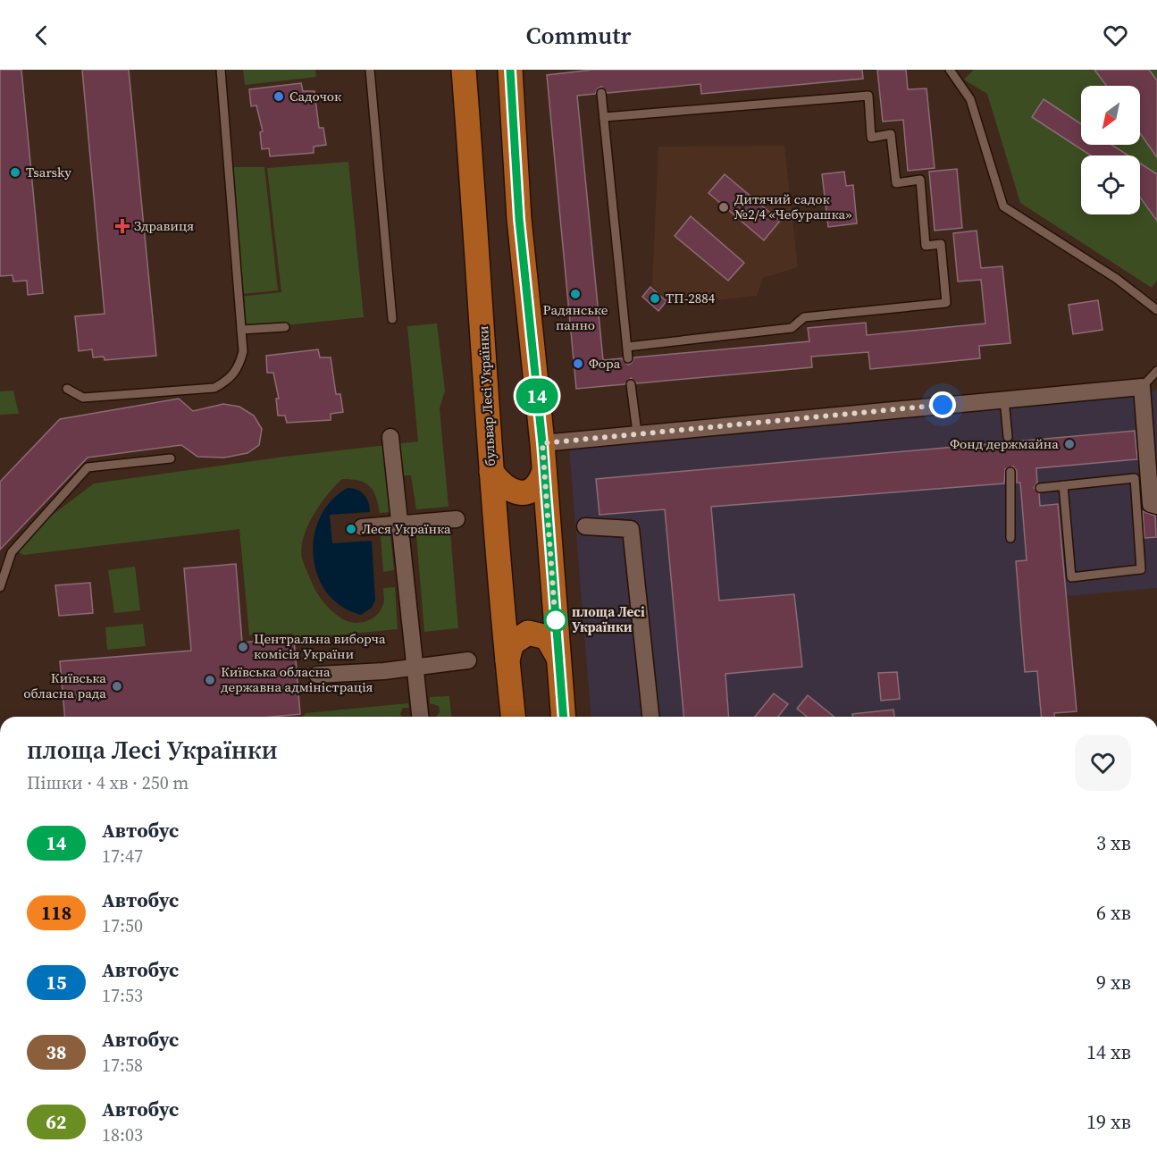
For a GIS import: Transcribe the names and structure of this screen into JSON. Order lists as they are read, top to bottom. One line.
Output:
{"streets":{"main road":["бульвар Лесі Українки"]},"places":{"other":["Садочок","Tsarsky","Дитячий садок №2/4 «Чебурашка»","Радянське панно","ТП-2884","Фора","Фонд держмайна","Леся Українка","площа Лесі Українки","Центральна виборча комісія України","Київська обласна державна адміністрація","Київська обласна рада"],"health":["Здравиця"]},"lines":["bus line 14"],"north":"bottom left","page":{"header":"Commutr","on_map":"14","heading":["площа Лесі Українки","Пішки · 4 хв · 250 m"],"list":[{"mark":"14","name":"Автобус","note":"17:47","value":"3 хв"},{"mark":"118","name":"Автобус","note":"17:50","value":"6 хв"},{"mark":"15","name":"Автобус","note":"17:53","value":"9 хв"},{"mark":"38","name":"Автобус","note":"17:58","value":"14 хв"},{"mark":"62","name":"Автобус","note":"18:03","value":"19 хв"}]}}
